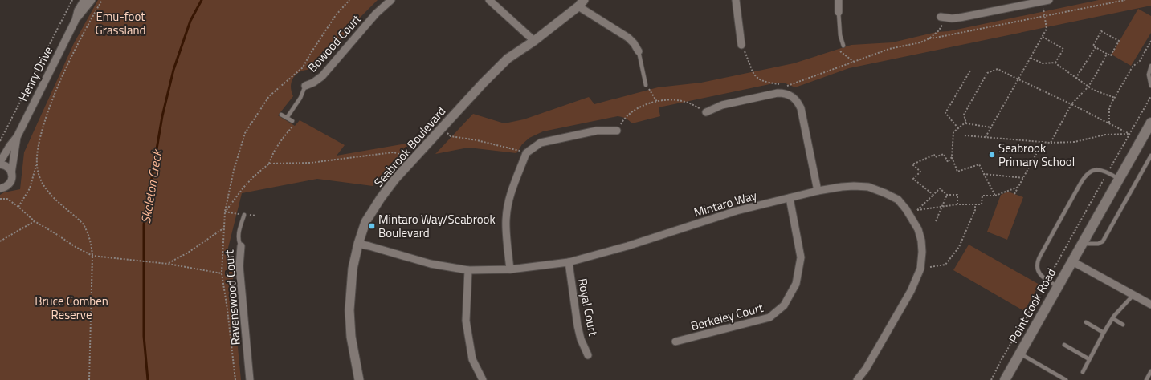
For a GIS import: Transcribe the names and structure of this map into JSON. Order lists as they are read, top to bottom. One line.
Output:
{"streets":{"main road":["Point Cook Road"],"street":["Bowood Court","Henry Drive","Seabrook Boulevard","Mintaro Way","Ravenswood Court","Royal Court","Berkeley Court"]},"crossings":[["Seabrook Boulevard","Mintaro Way"],["Mintaro Way","Royal Court"],["Mintaro Way","Berkeley Court"]],"water":["Skeleton Creek"],"parks":["Emu-foot Grassland","Bruce Comben Reserve"],"places":{"other":["Seabrook Primary School"],"transit":["Mintaro Way/Seabrook Boulevard"]}}
